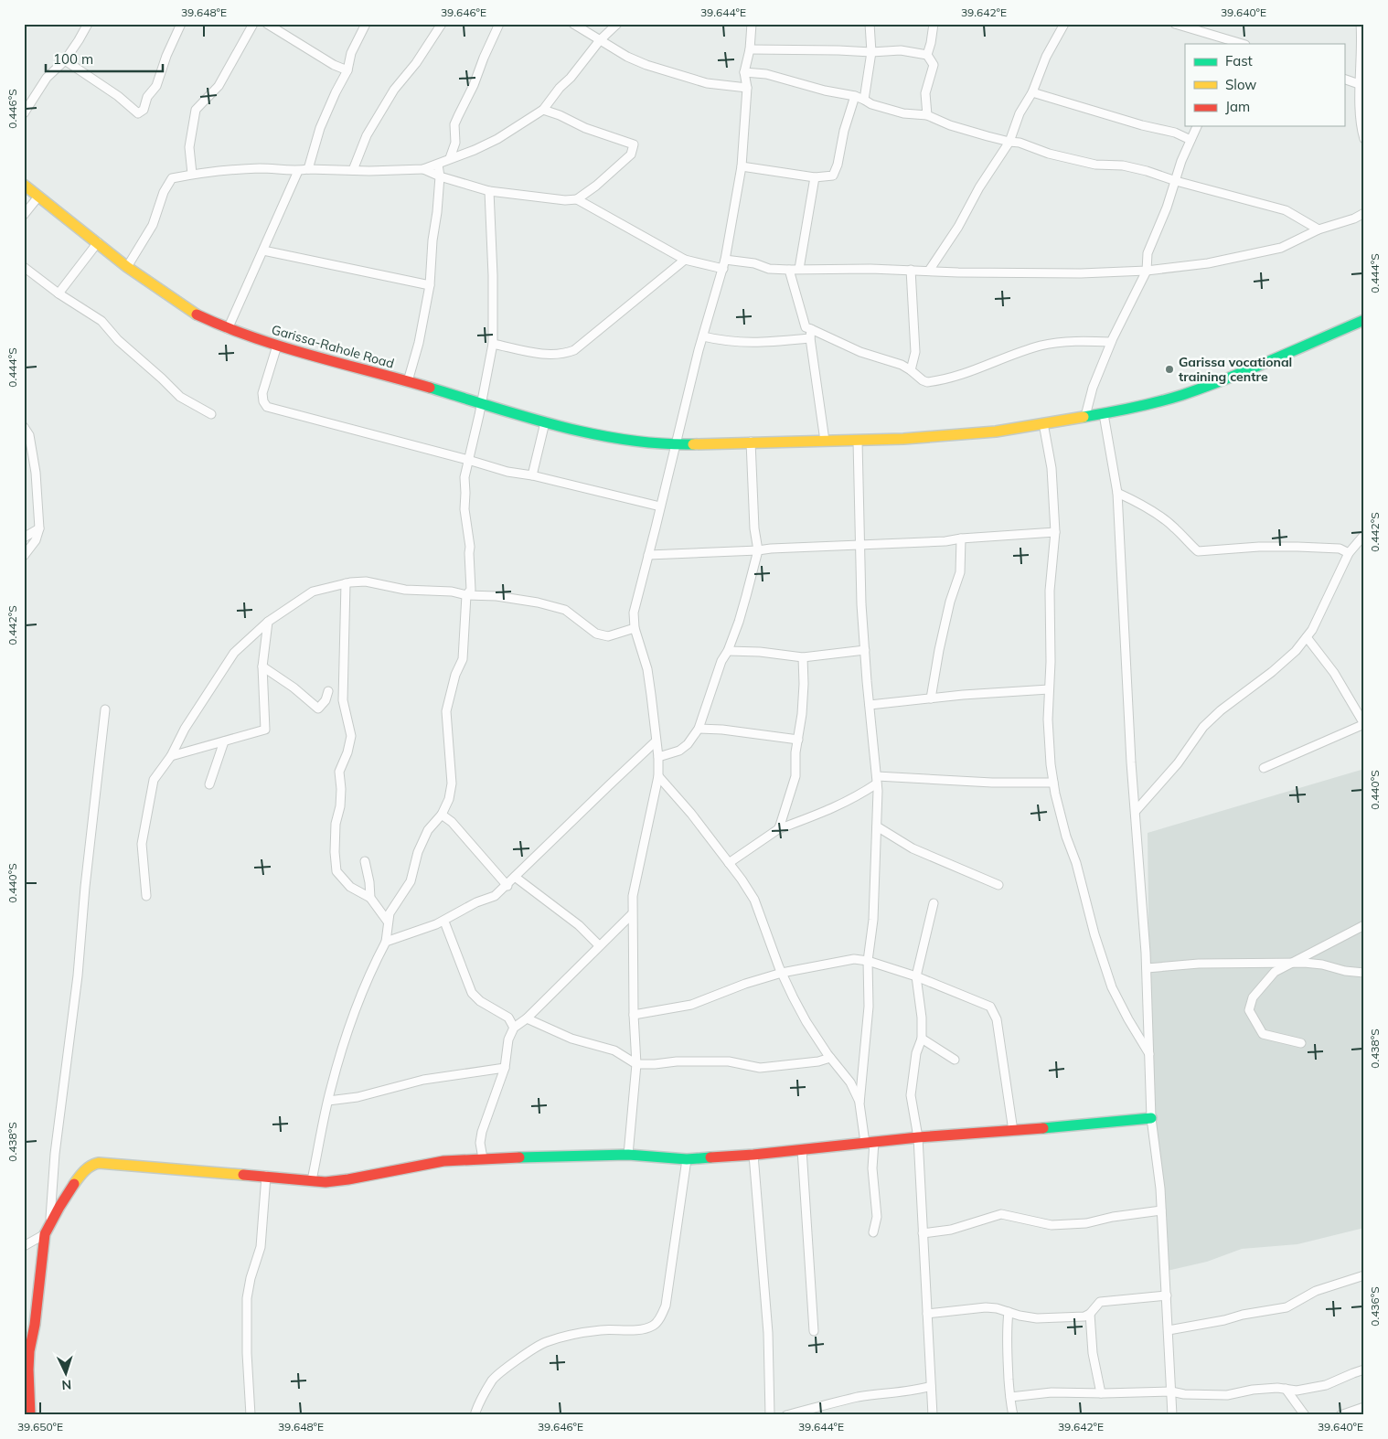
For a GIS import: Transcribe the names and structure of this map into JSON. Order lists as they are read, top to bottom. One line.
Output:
{"streets":{"street":["Garissa-Rahole Road"]},"places":["Garissa vocational training centre"],"legend":["Fast","Slow","Jam"],"scale_bar":"100 m","north":"bottom","coordinates":["39.648°E","39.646°E","39.644°E","39.642°E","39.640°E","0.446°S","0.444°S","0.442°S","0.440°S","0.438°S","0.436°S","39.650°E"]}
